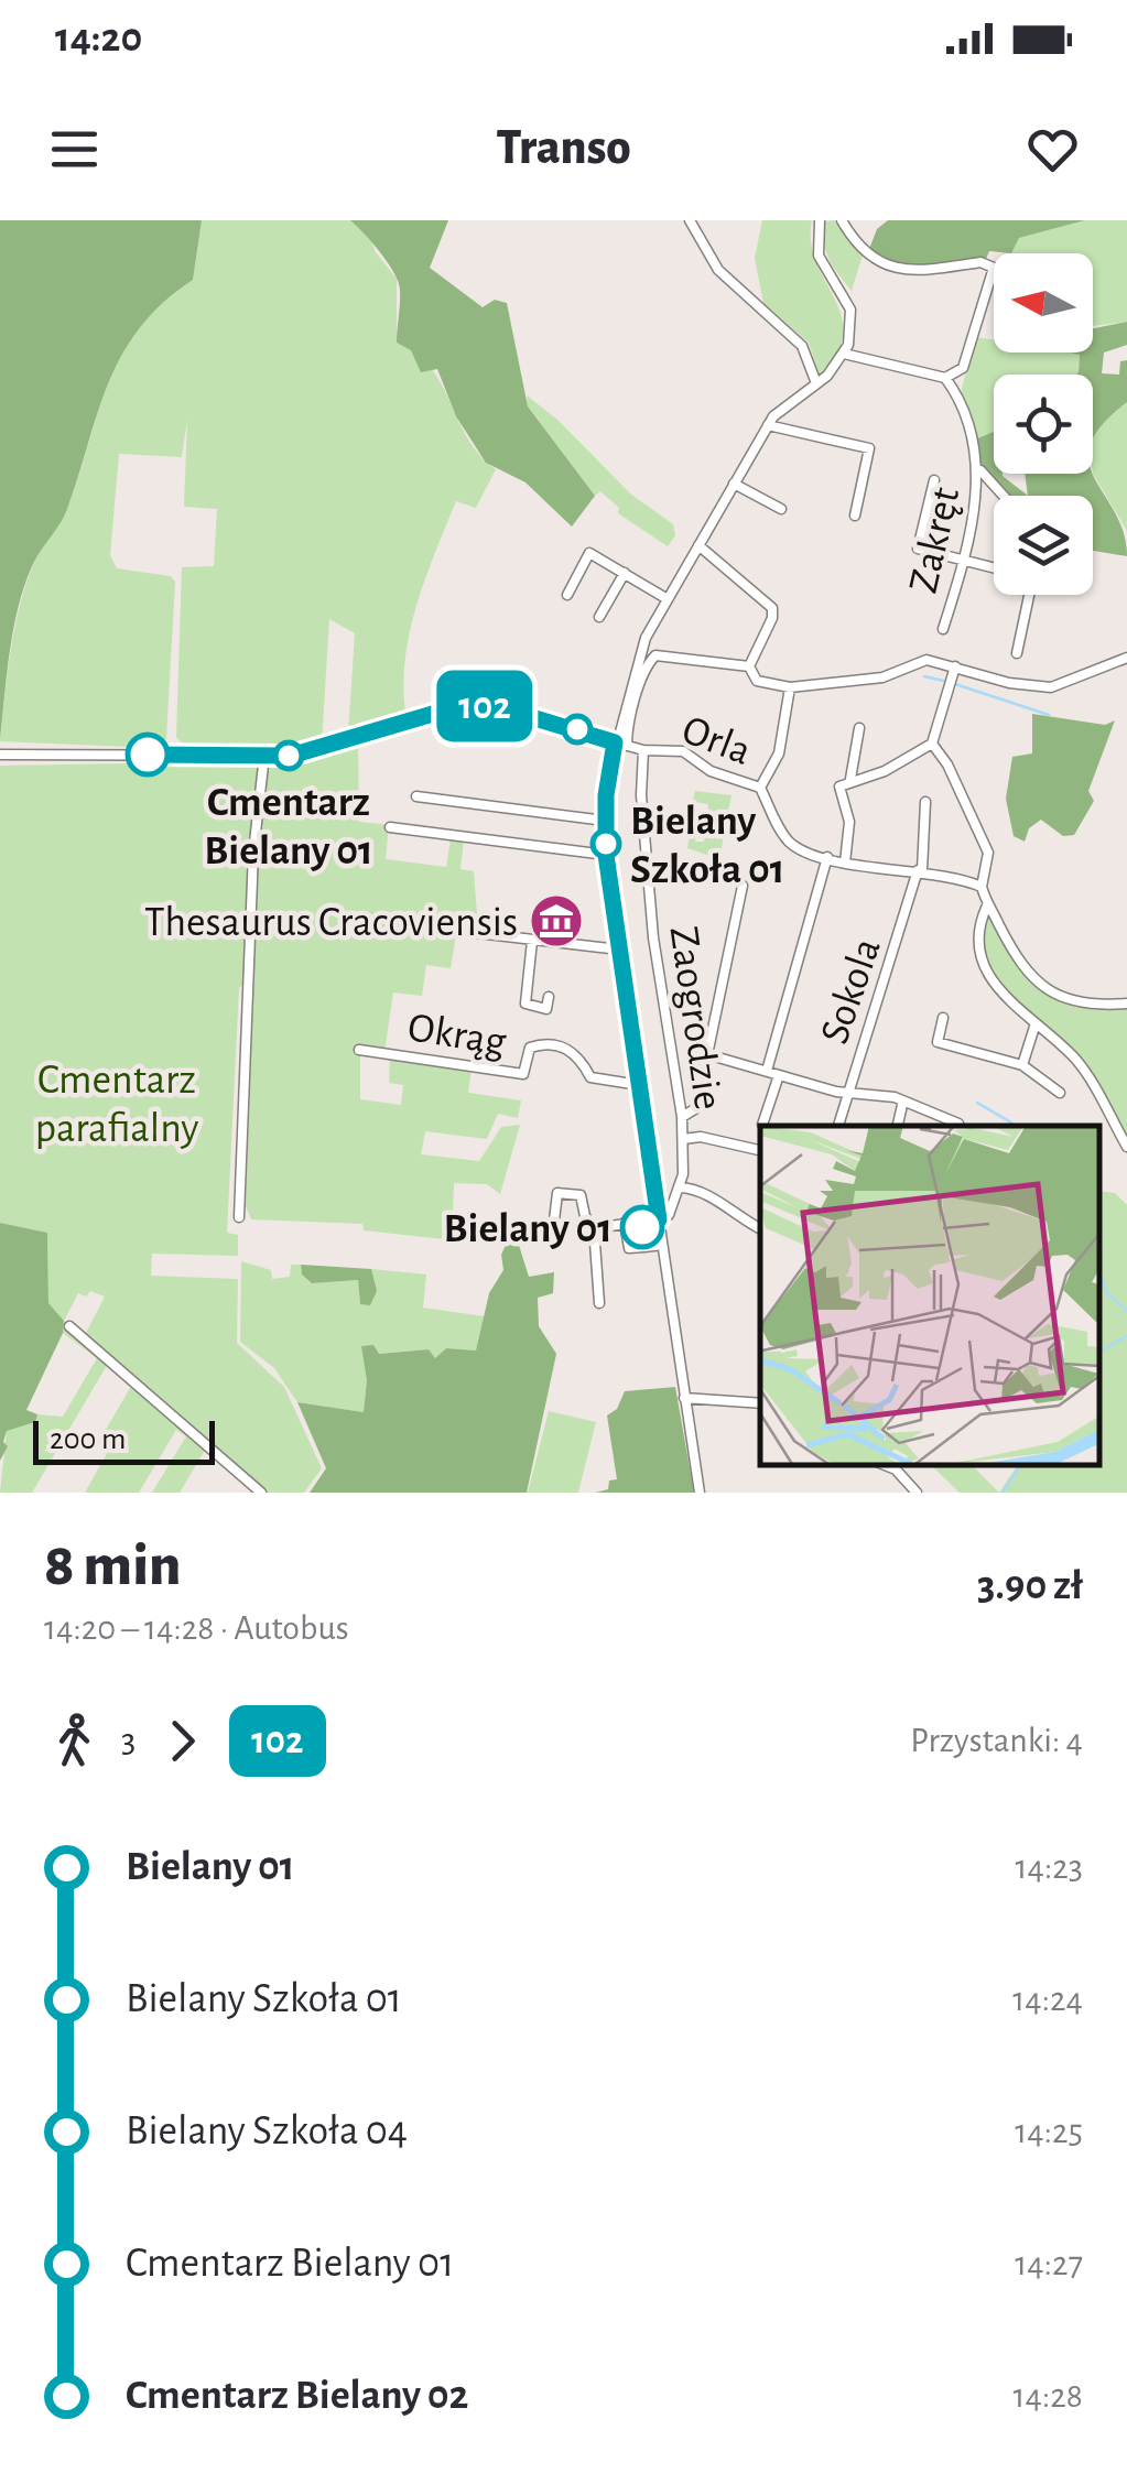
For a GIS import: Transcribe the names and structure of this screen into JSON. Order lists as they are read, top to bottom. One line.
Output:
{"streets":{"street":["Zakręt","Orla","Sokola","Zaogrodzie","Okrąg"]},"crossings":[["Orla","Sokola"],["Orla","Zaogrodzie"]],"parks":["Cmentarz parafialny"],"places":{"other":["Cmentarz Bielany 01","Bielany Szkoła 01","Bielany 01"],"museum":["Thesaurus Cracoviensis"]},"lines":["bus line 102"],"scale_bar":"200 m","north":"left","page":{"status":"14:20","header":"Transo","on_map":"102","scale":"200 m","heading":["8 min","14:20 – 14:28 · Autobus","3.90 zł"],"legs":["3","102","Przystanki: 4"],"list":[{"name":"Bielany 01","value":"14:23"},{"name":"Bielany Szkoła 01","value":"14:24"},{"name":"Bielany Szkoła 04","value":"14:25"},{"name":"Cmentarz Bielany 01","value":"14:27"},{"name":"Cmentarz Bielany 02","value":"14:28"}]}}
